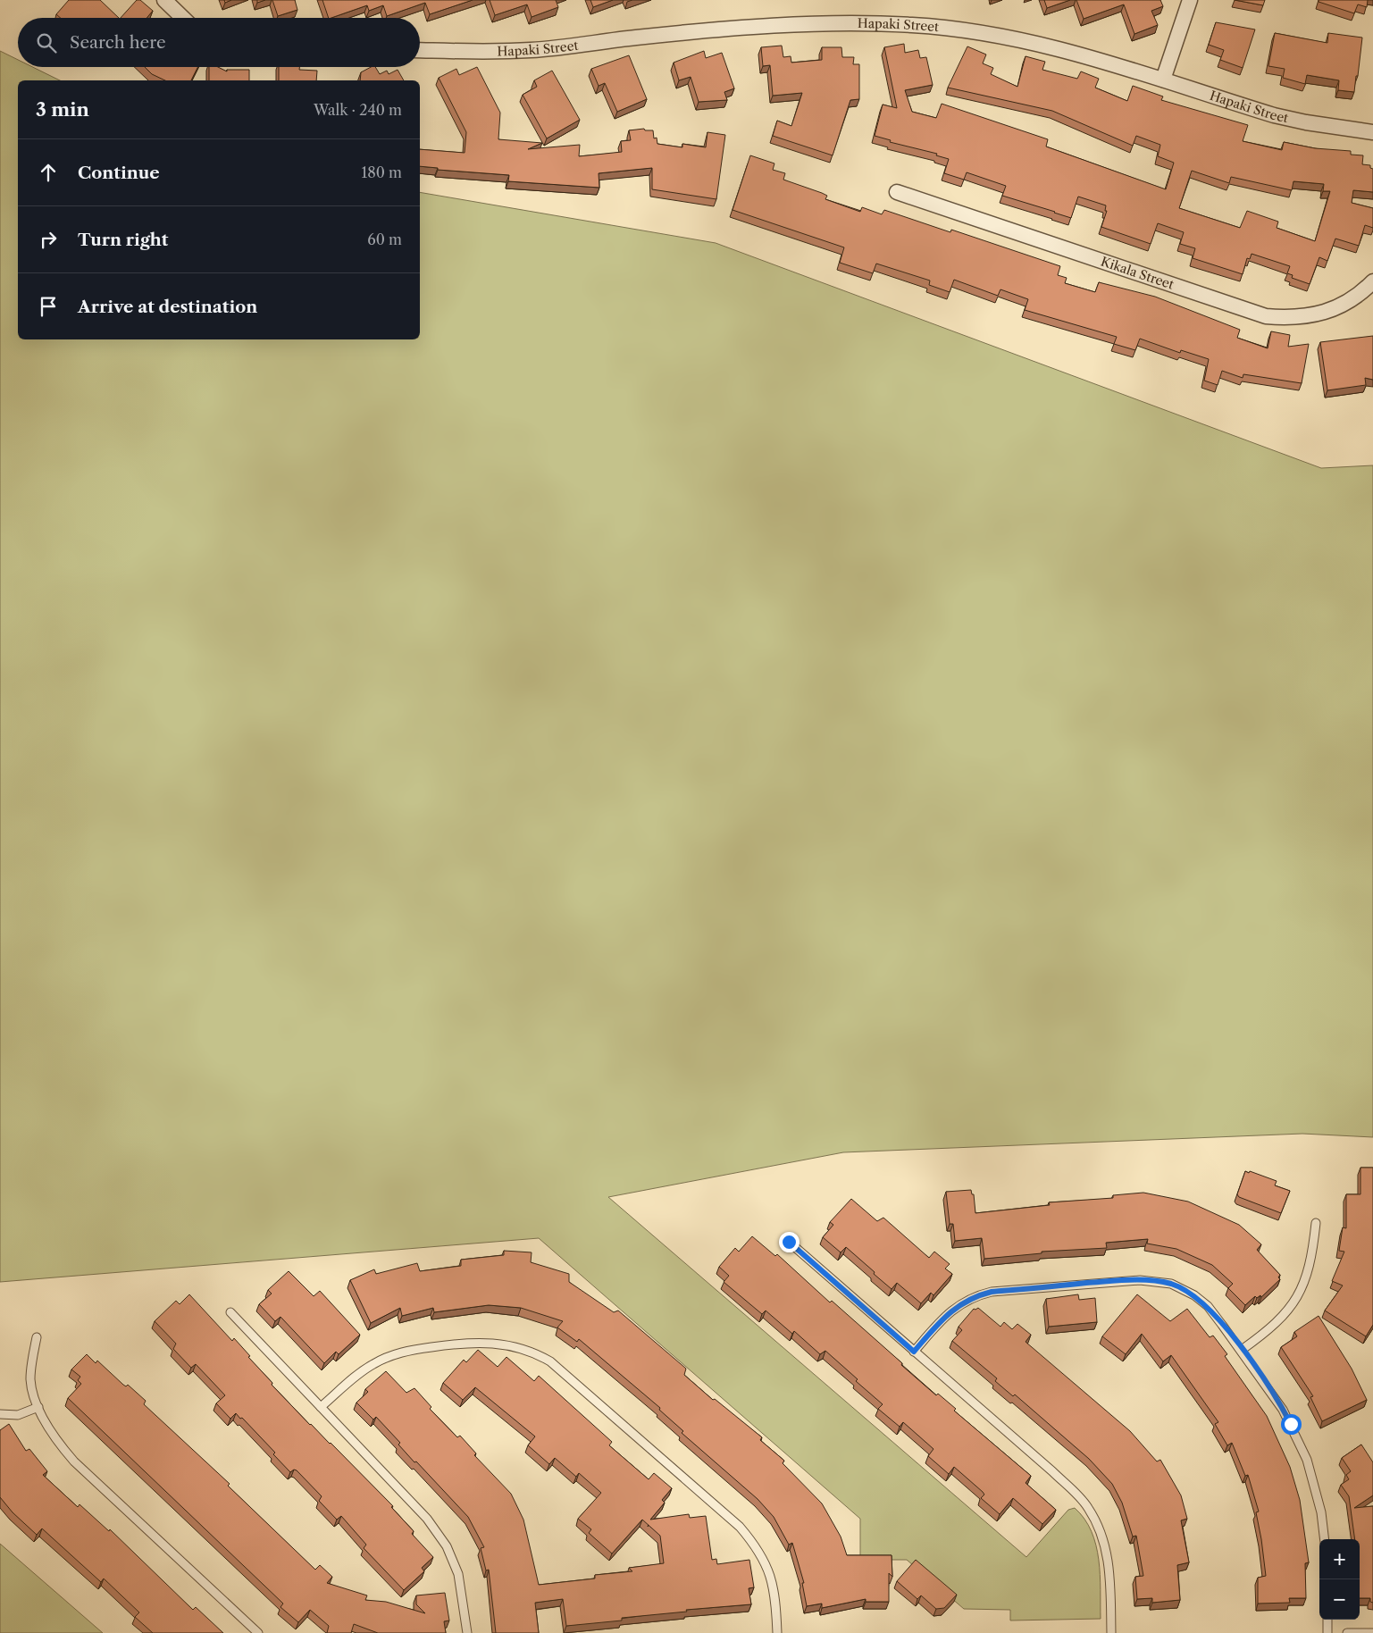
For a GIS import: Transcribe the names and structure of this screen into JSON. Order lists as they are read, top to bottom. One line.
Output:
{"streets":{"street":["Hapaki Street","Kikala Street"]},"page":{"search":"Search here","heading":["3 min","Walk · 240 m"],"list":[["Continue","180 m"],["Turn right","60 m"],"Arrive at destination"],"map_buttons":["+","−"]}}
